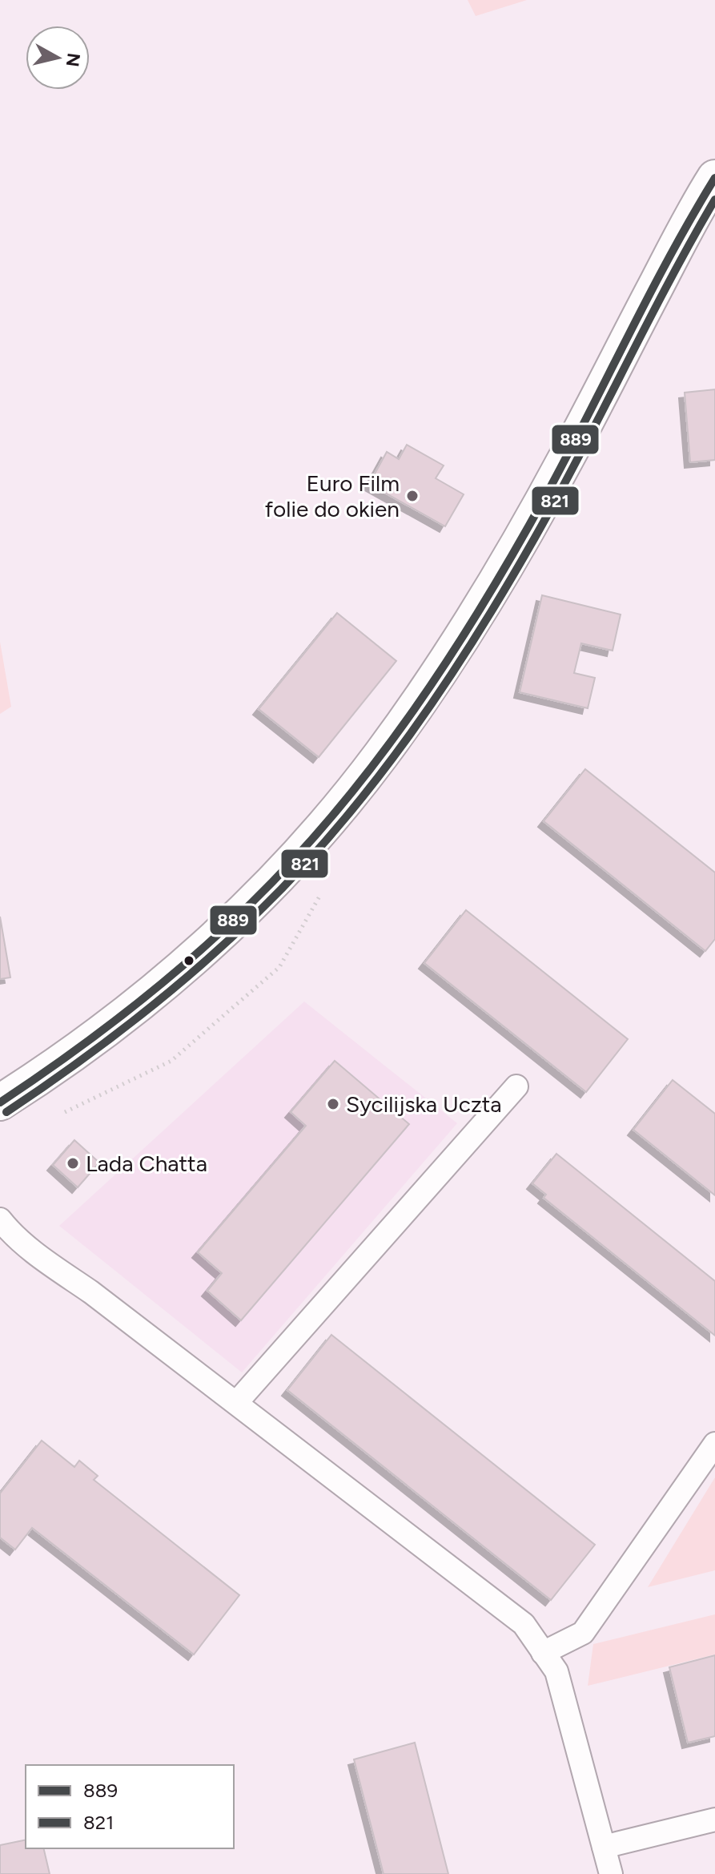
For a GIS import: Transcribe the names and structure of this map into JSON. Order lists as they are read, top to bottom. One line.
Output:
{"places":["Euro Film folie do okien","Sycilijska Uczta","Lada Chatta"],"lines":["transit line 889","transit line 821"],"legend":["889","821"],"north":"right"}
